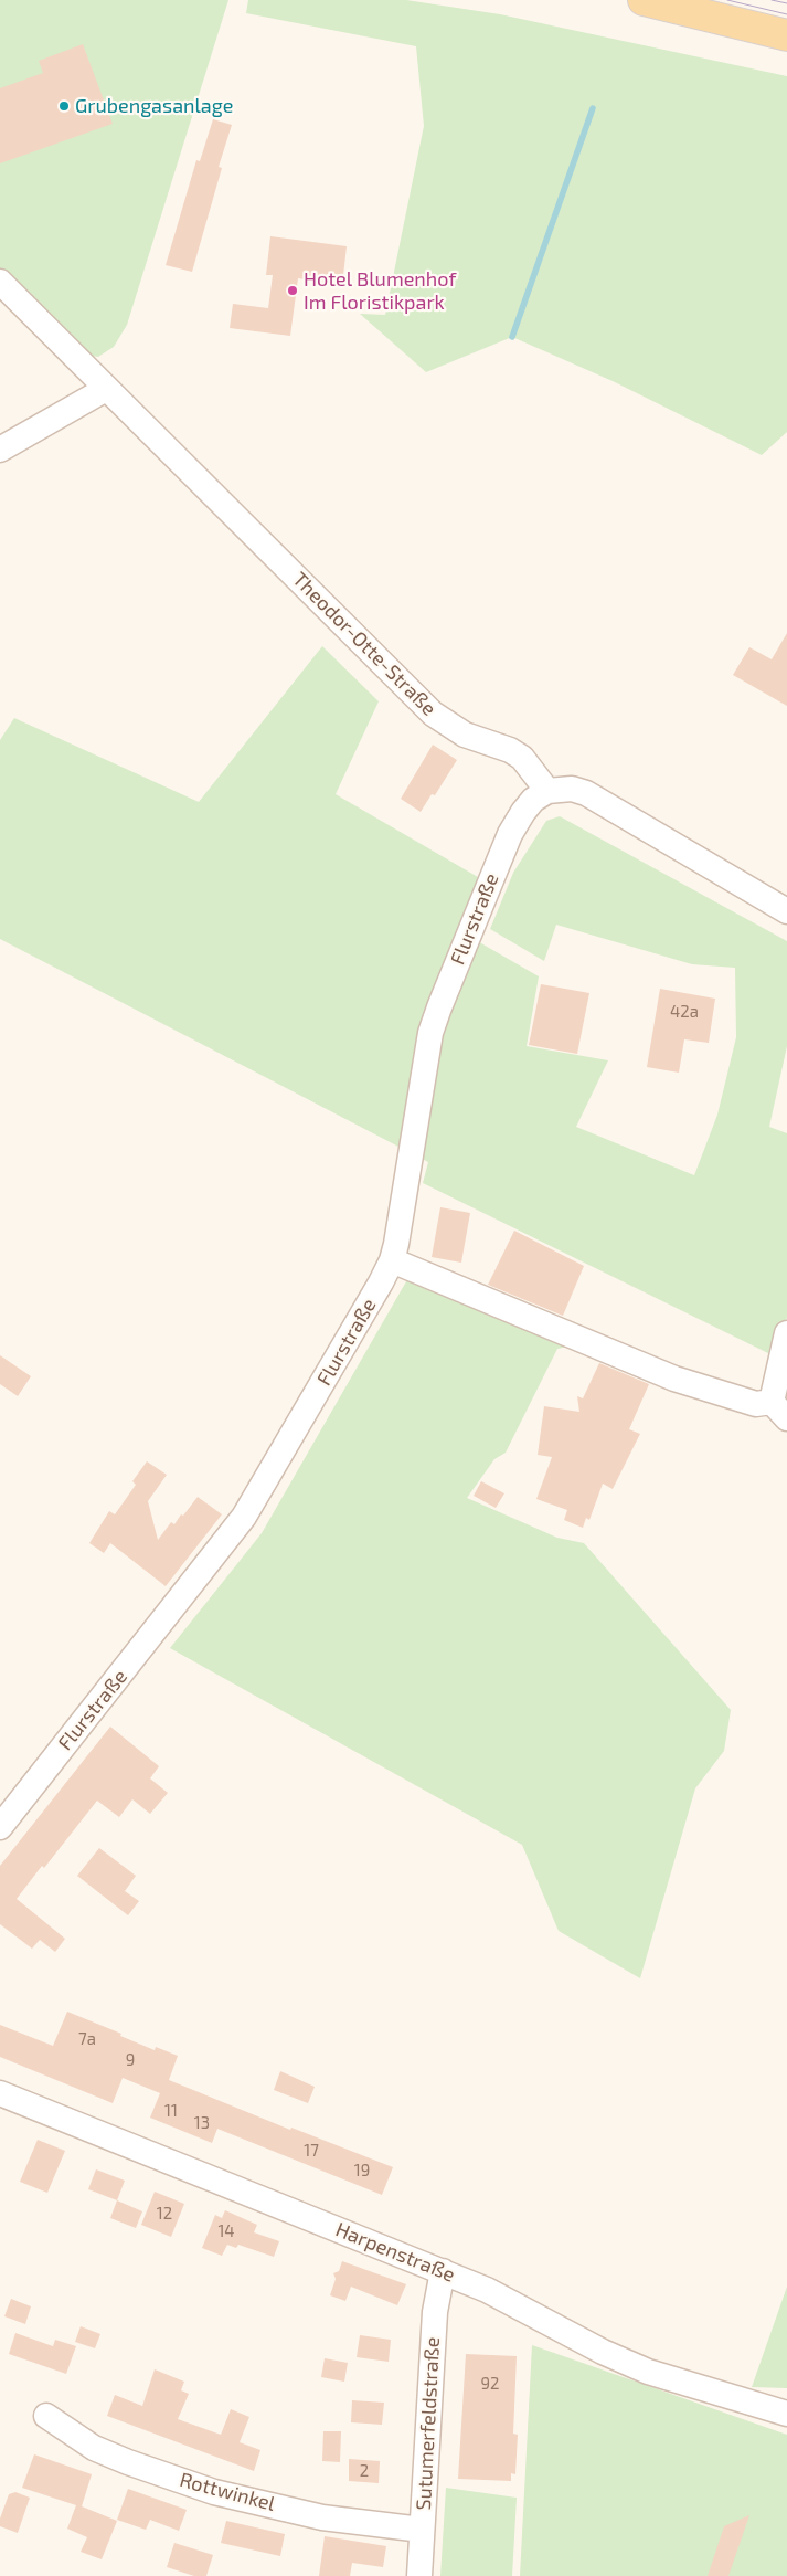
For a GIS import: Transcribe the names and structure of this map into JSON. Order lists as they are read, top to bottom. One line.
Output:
{"streets":{"street":["Theodor-Otte-Straße","Flurstraße","Harpenstraße","Sutumerfeldstraße","Rottwinkel"]},"crossings":[["Theodor-Otte-Straße","Flurstraße"],["Harpenstraße","Sutumerfeldstraße"],["Sutumerfeldstraße","Rottwinkel"]],"places":["Grubengasanlage","Hotel Blumenhof Im Floristikpark"],"house_numbers":["42a","7a","9","11","13","17","19","12","14","92","2"]}
